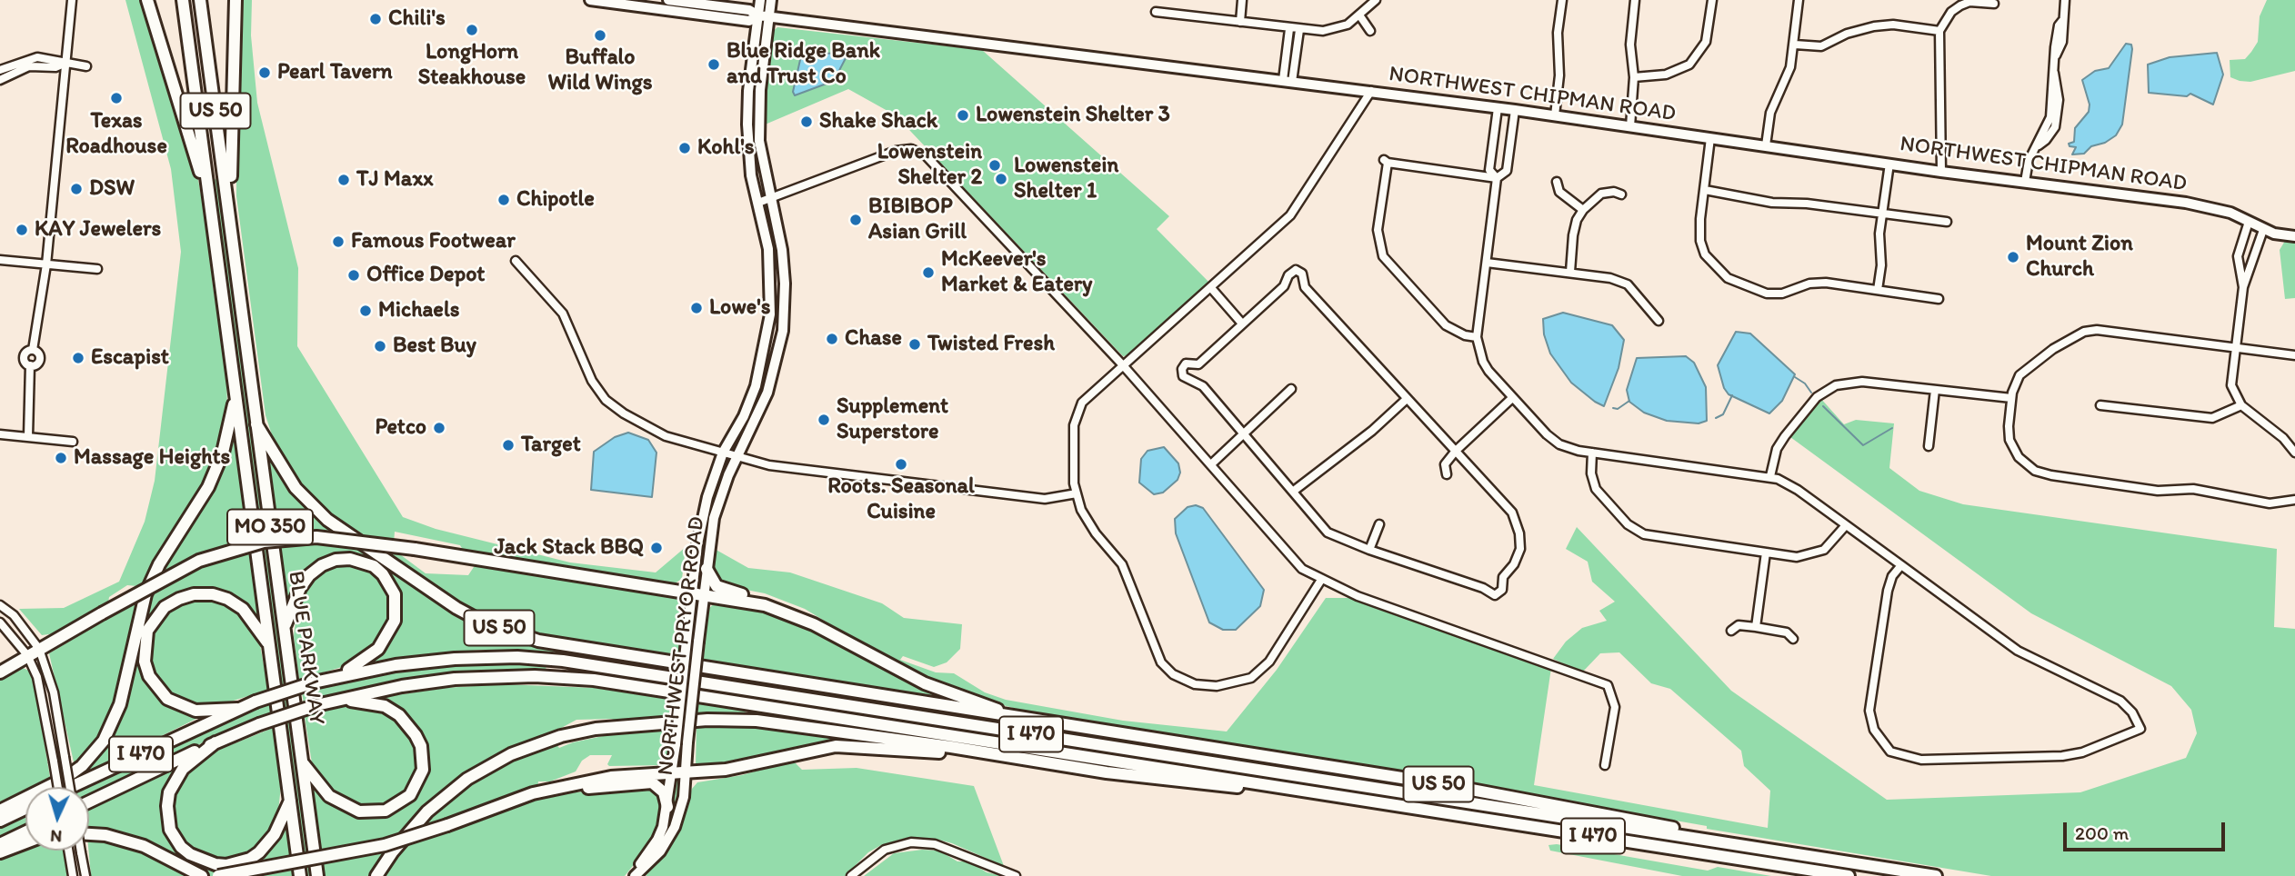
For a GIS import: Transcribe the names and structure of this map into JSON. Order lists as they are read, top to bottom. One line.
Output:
{"streets":{"highway":["US 50","MO 350","BLUE PARKWAY","I 470"],"main road":["NORTHWEST CHIPMAN ROAD","NORTHWEST PRYOR ROAD"]},"crossings":[["NORTHWEST CHIPMAN ROAD","NORTHWEST PRYOR ROAD"],["US 50","BLUE PARKWAY"],["US 50","I 470"]],"places":["Chili's","LongHorn Steakhouse","Buffalo Wild Wings","Blue Ridge Bank and Trust Co","Pearl Tavern","Texas Roadhouse","Lowenstein Shelter 3","Shake Shack","Kohl's","Lowenstein Shelter 2","Lowenstein Shelter 1","TJ Maxx","DSW","Chipotle","BIBIBOP Asian Grill","KAY Jewelers","Famous Footwear","Mount Zion Church","McKeever's Market & Eatery","Office Depot","Lowe's","Michaels","Chase","Twisted Fresh","Best Buy","Escapist","Supplement Superstore","Petco","Target","Massage Heights","Roots. Seasonal Cuisine","Jack Stack BBQ"],"scale_bar":"200 m","north":"bottom"}
